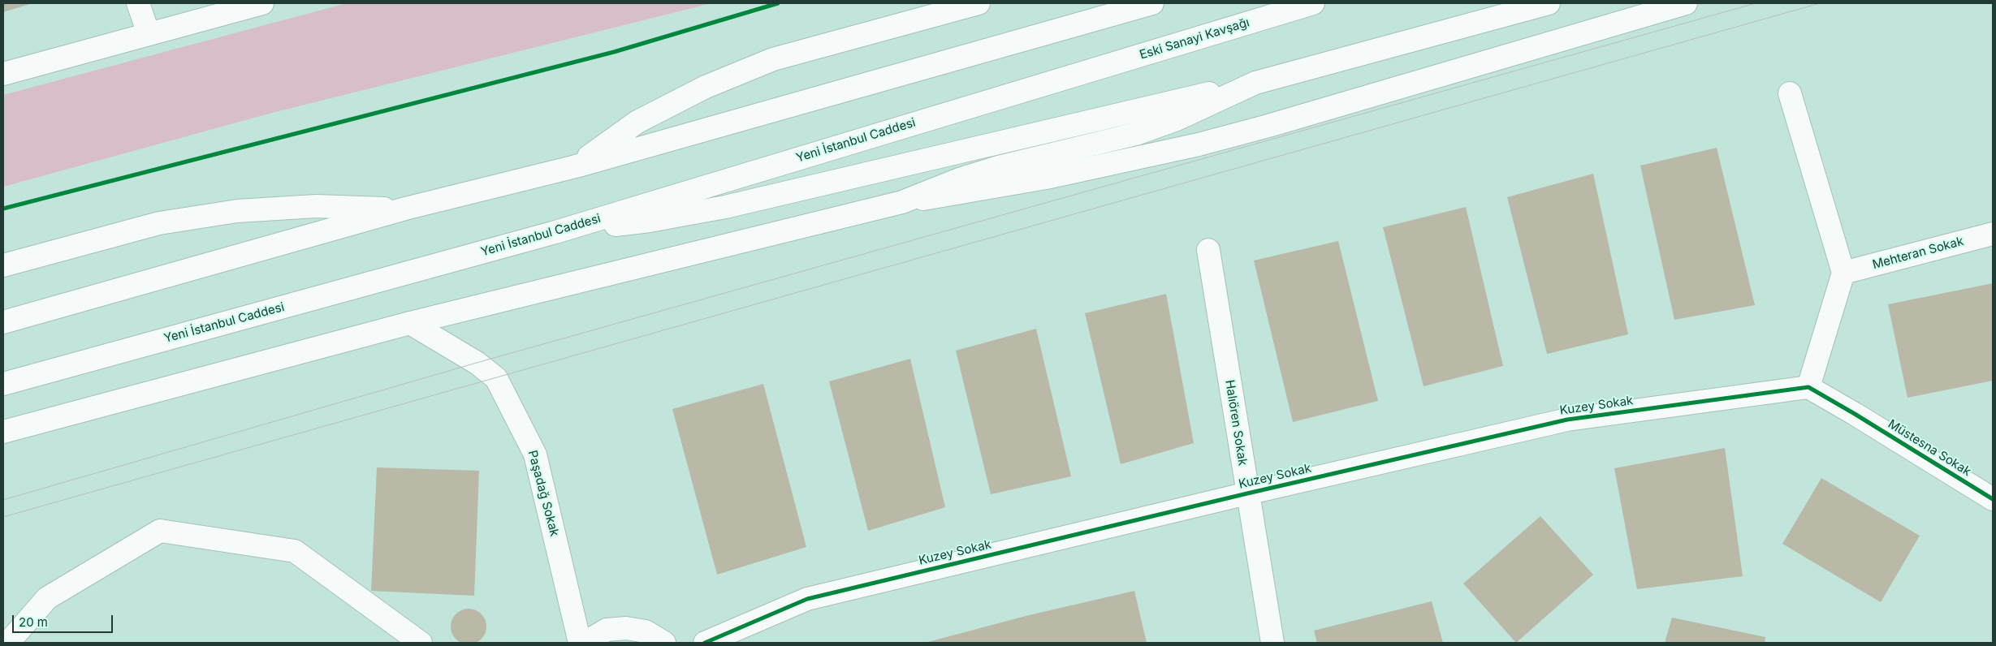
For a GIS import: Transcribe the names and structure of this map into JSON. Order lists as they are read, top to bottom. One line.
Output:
{"streets":{"main road":["Eski Sanayi Kavşağı","Yeni İstanbul Caddesi","Mehteran Sokak","Kuzey Sokak","Halıören Sokak","Müstesna Sokak","Paşadağ Sokak"]},"crossings":[["Eski Sanayi Kavşağı","Yeni İstanbul Caddesi"],["Kuzey Sokak","Halıören Sokak"],["Kuzey Sokak","Müstesna Sokak"]],"scale_bar":"20 m"}
